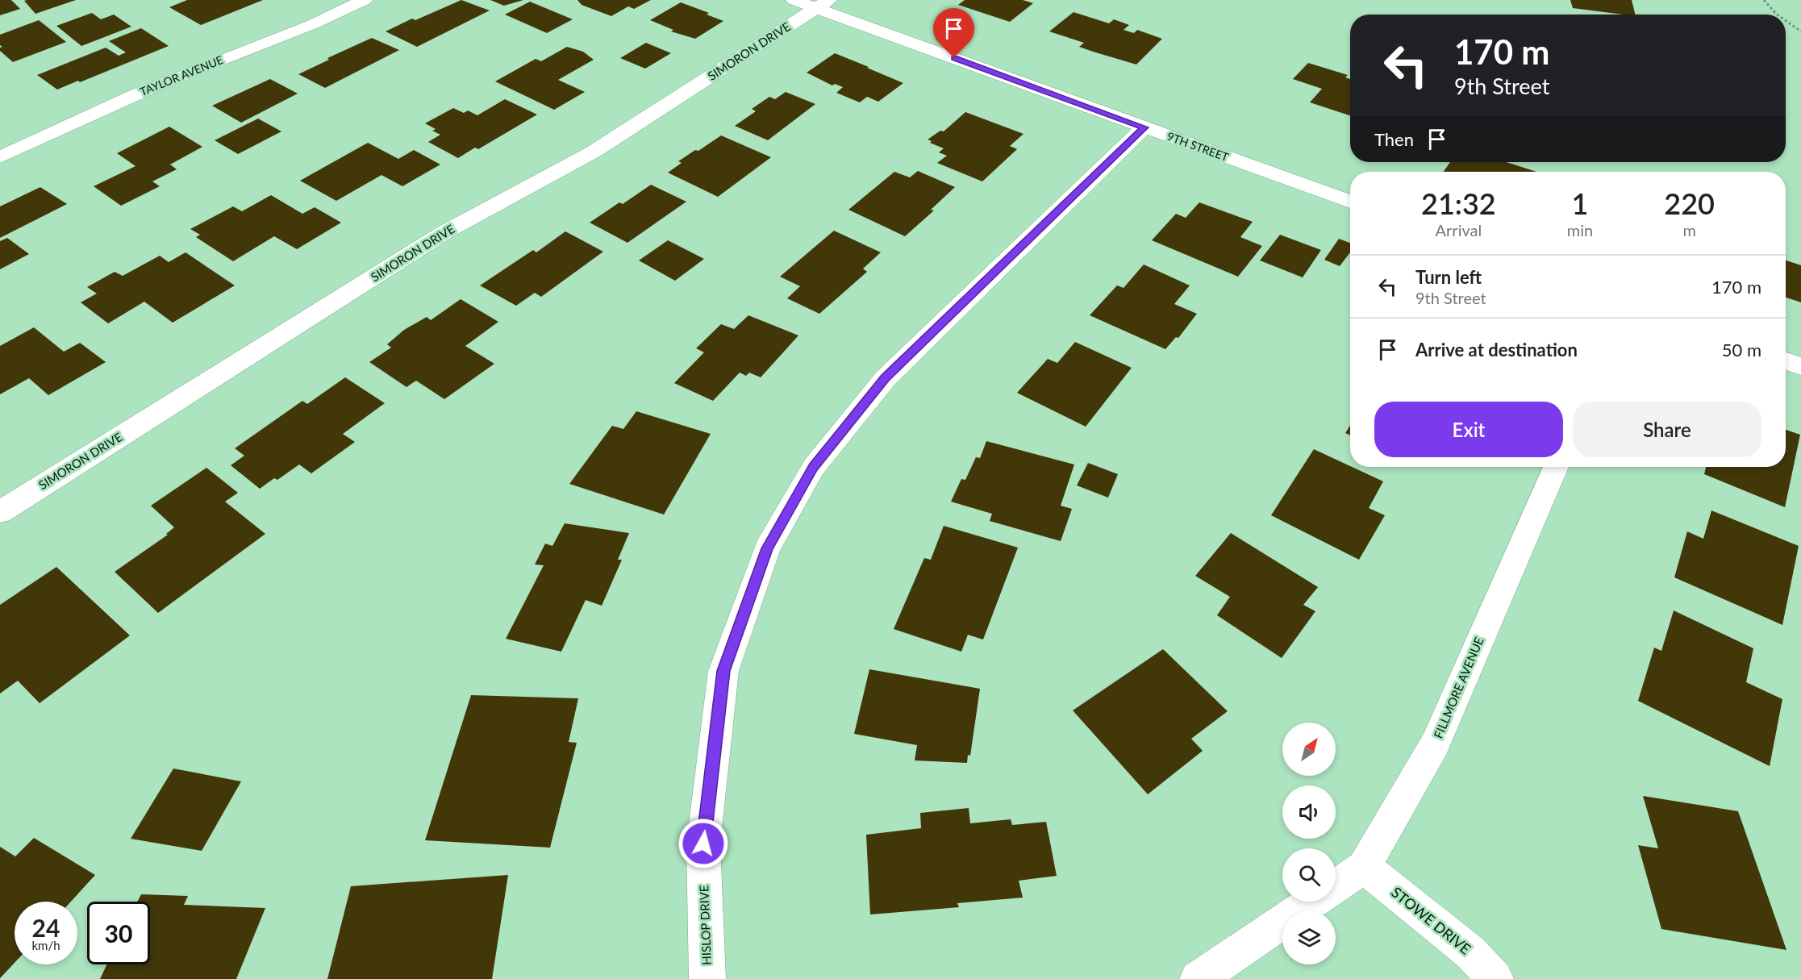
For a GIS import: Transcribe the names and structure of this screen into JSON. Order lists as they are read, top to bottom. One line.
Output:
{"streets":{"street":["SIMORON DRIVE","TAYLOR AVENUE","9TH STREET","FILLMORE AVENUE","STOWE DRIVE","HISLOP DRIVE"]},"crossings":[["SIMORON DRIVE","9TH STREET"],["9TH STREET","HISLOP DRIVE"],["FILLMORE AVENUE","STOWE DRIVE"]],"north":"top right","page":{"turn":["170 m","9th Street"],"then":"Then","eta":["21:32","Arrival","1","min","220","m"],"list":[{"name":"Turn left","note":"9th Street","value":"170 m"},{"name":"Arrive at destination","value":"50 m"}],"buttons":["Exit","Share"],"speed":"24 km/h","limit":"30"}}
